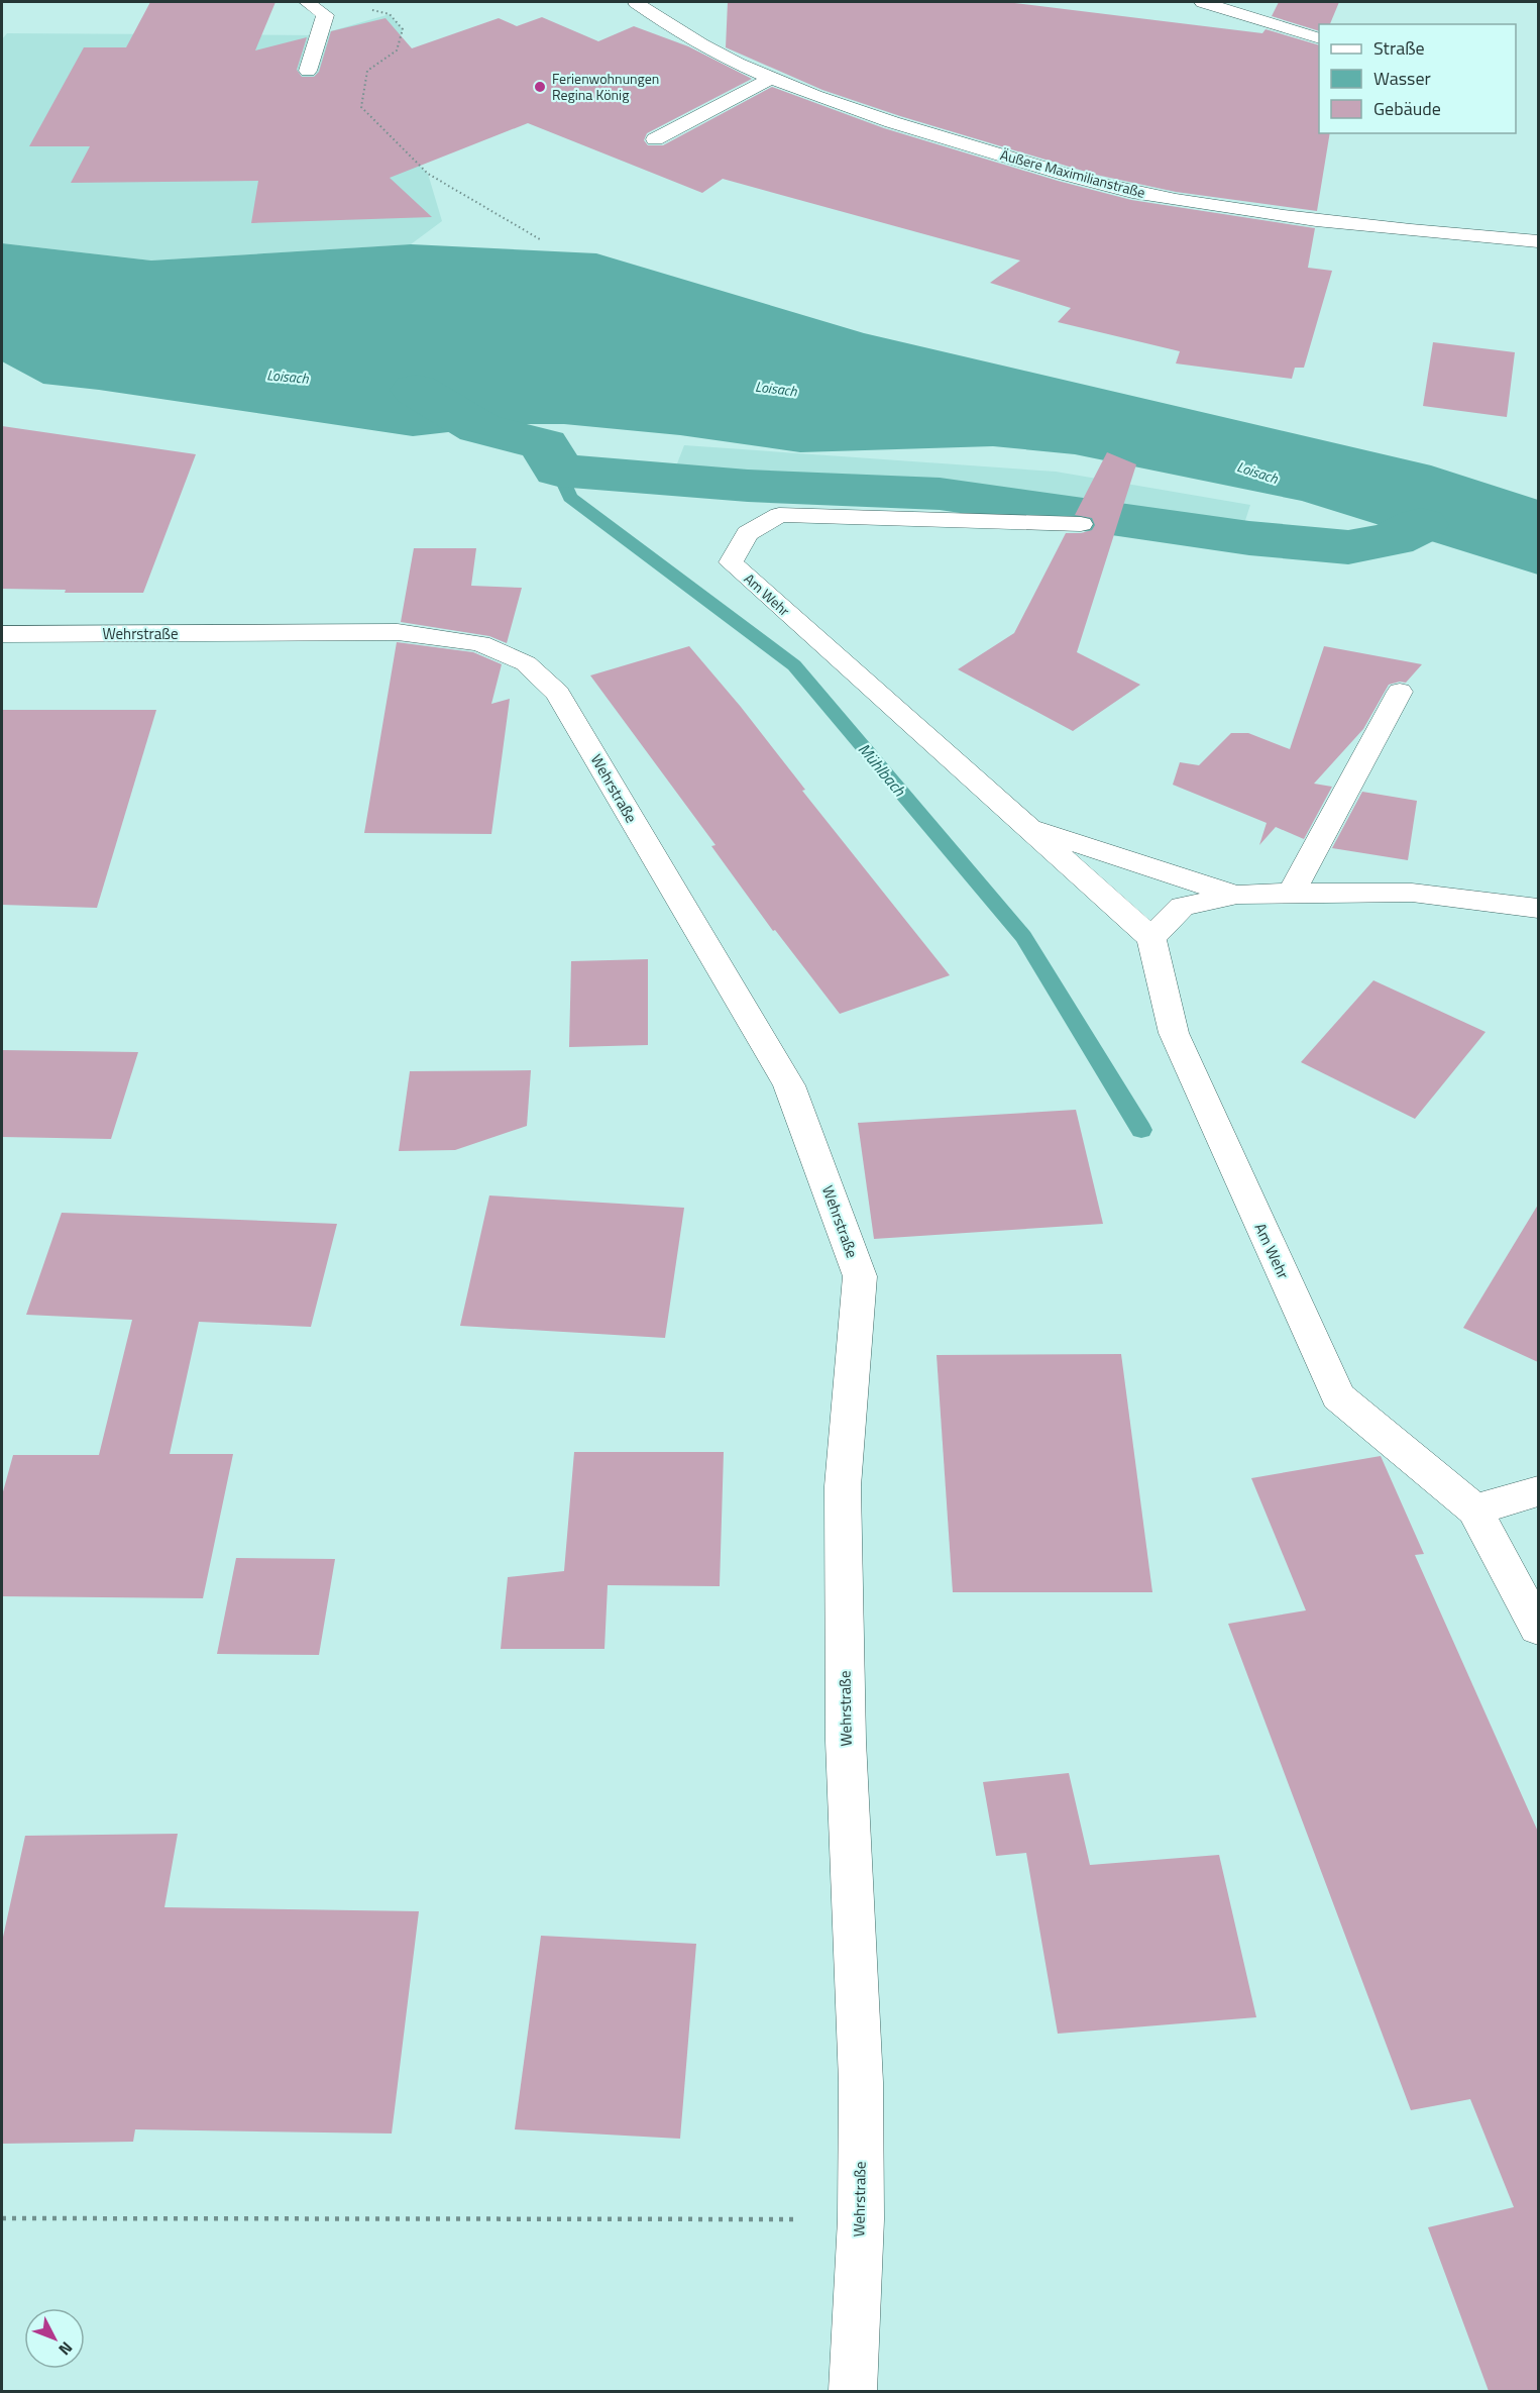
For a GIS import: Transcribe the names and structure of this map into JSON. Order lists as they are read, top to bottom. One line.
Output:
{"streets":{"street":["Äußere Maximilianstraße","Am Wehr","Wehrstraße"]},"water":["Loisach","Mühlbach"],"places":["Ferienwohnungen Regina König"],"legend":["Straße","Wasser","Gebäude"],"north":"bottom right"}
